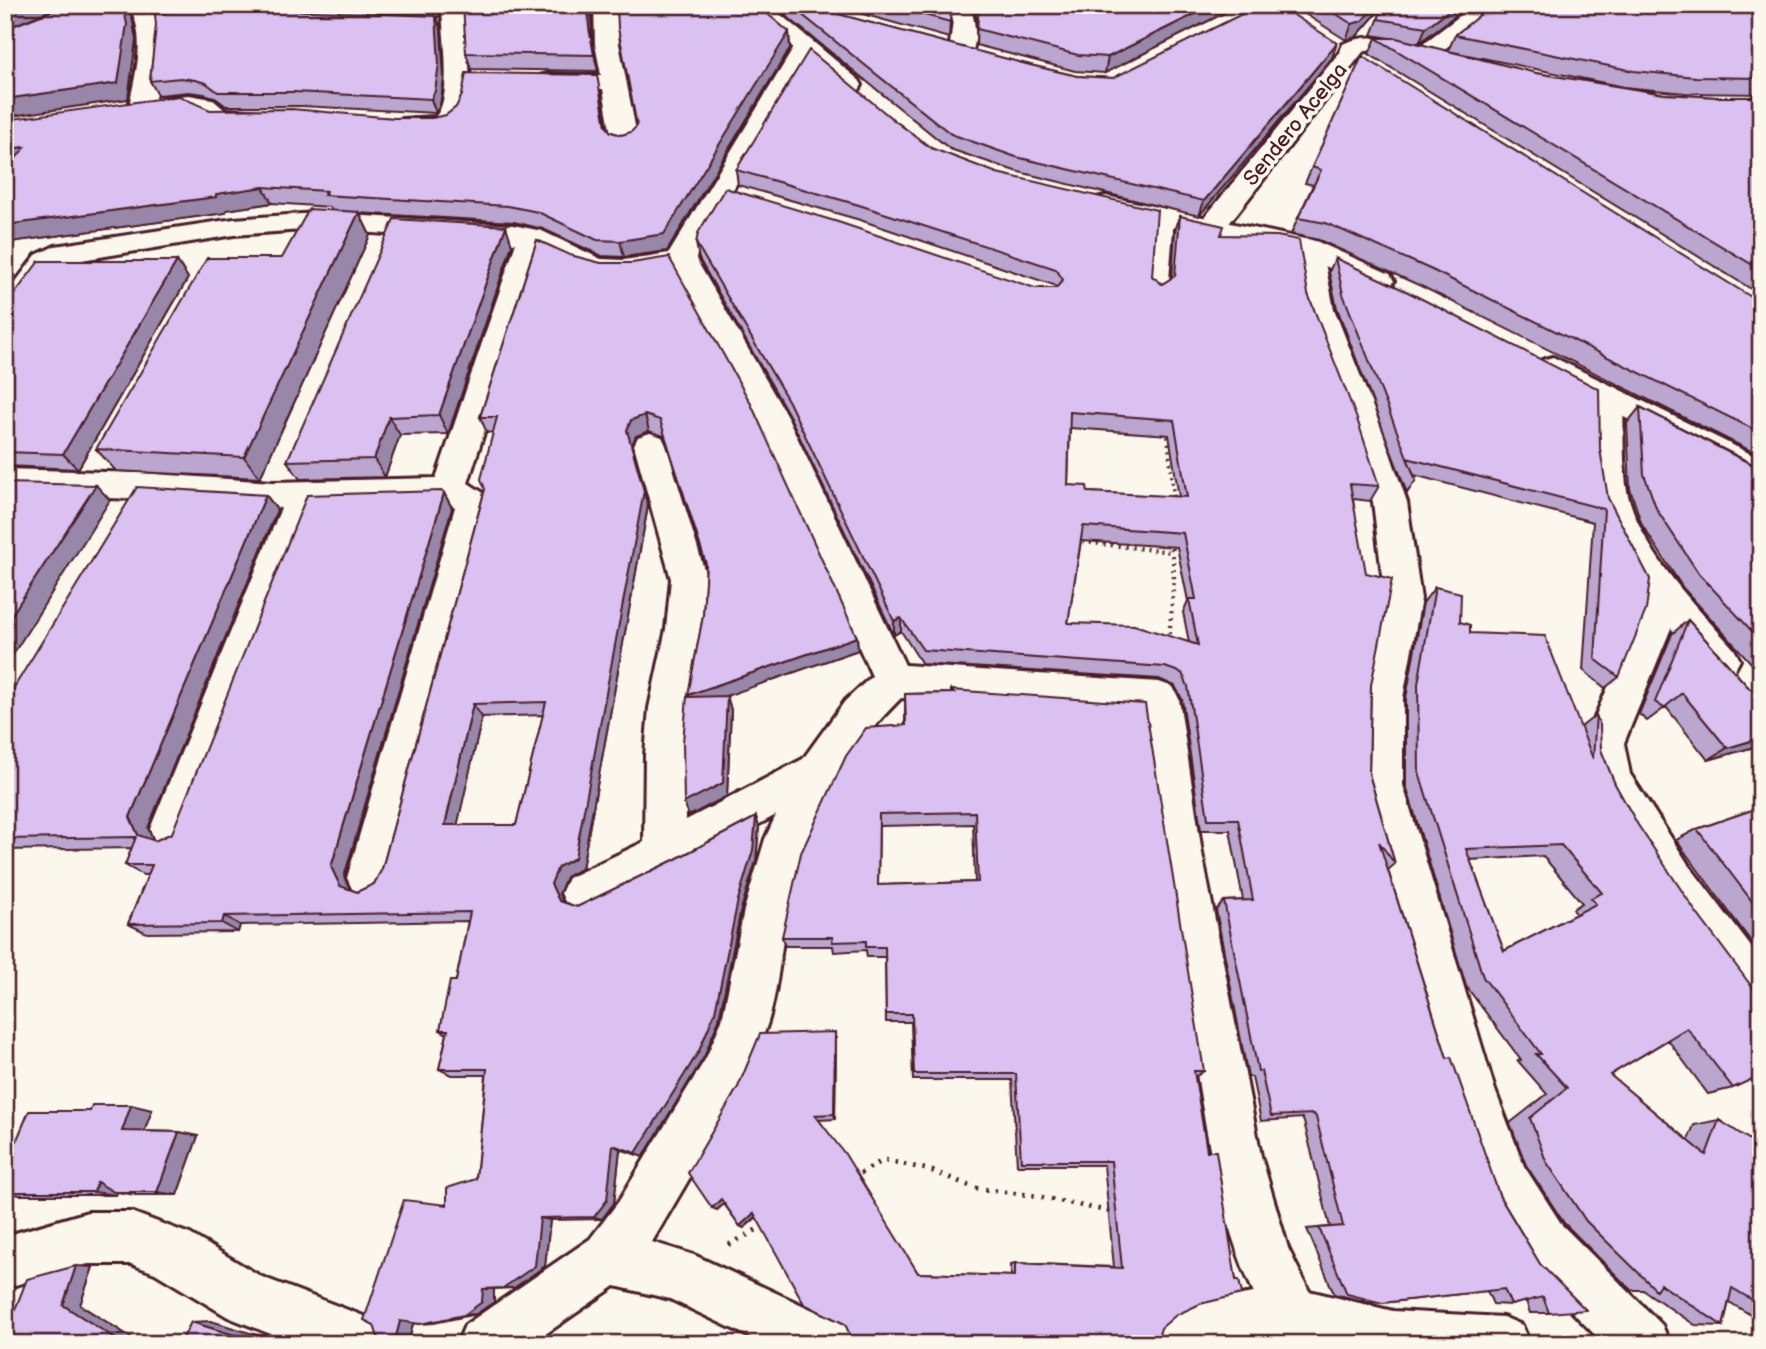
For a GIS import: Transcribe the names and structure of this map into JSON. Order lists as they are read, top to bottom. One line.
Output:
{"streets":{"street":["Sendero Acelga"]}}
